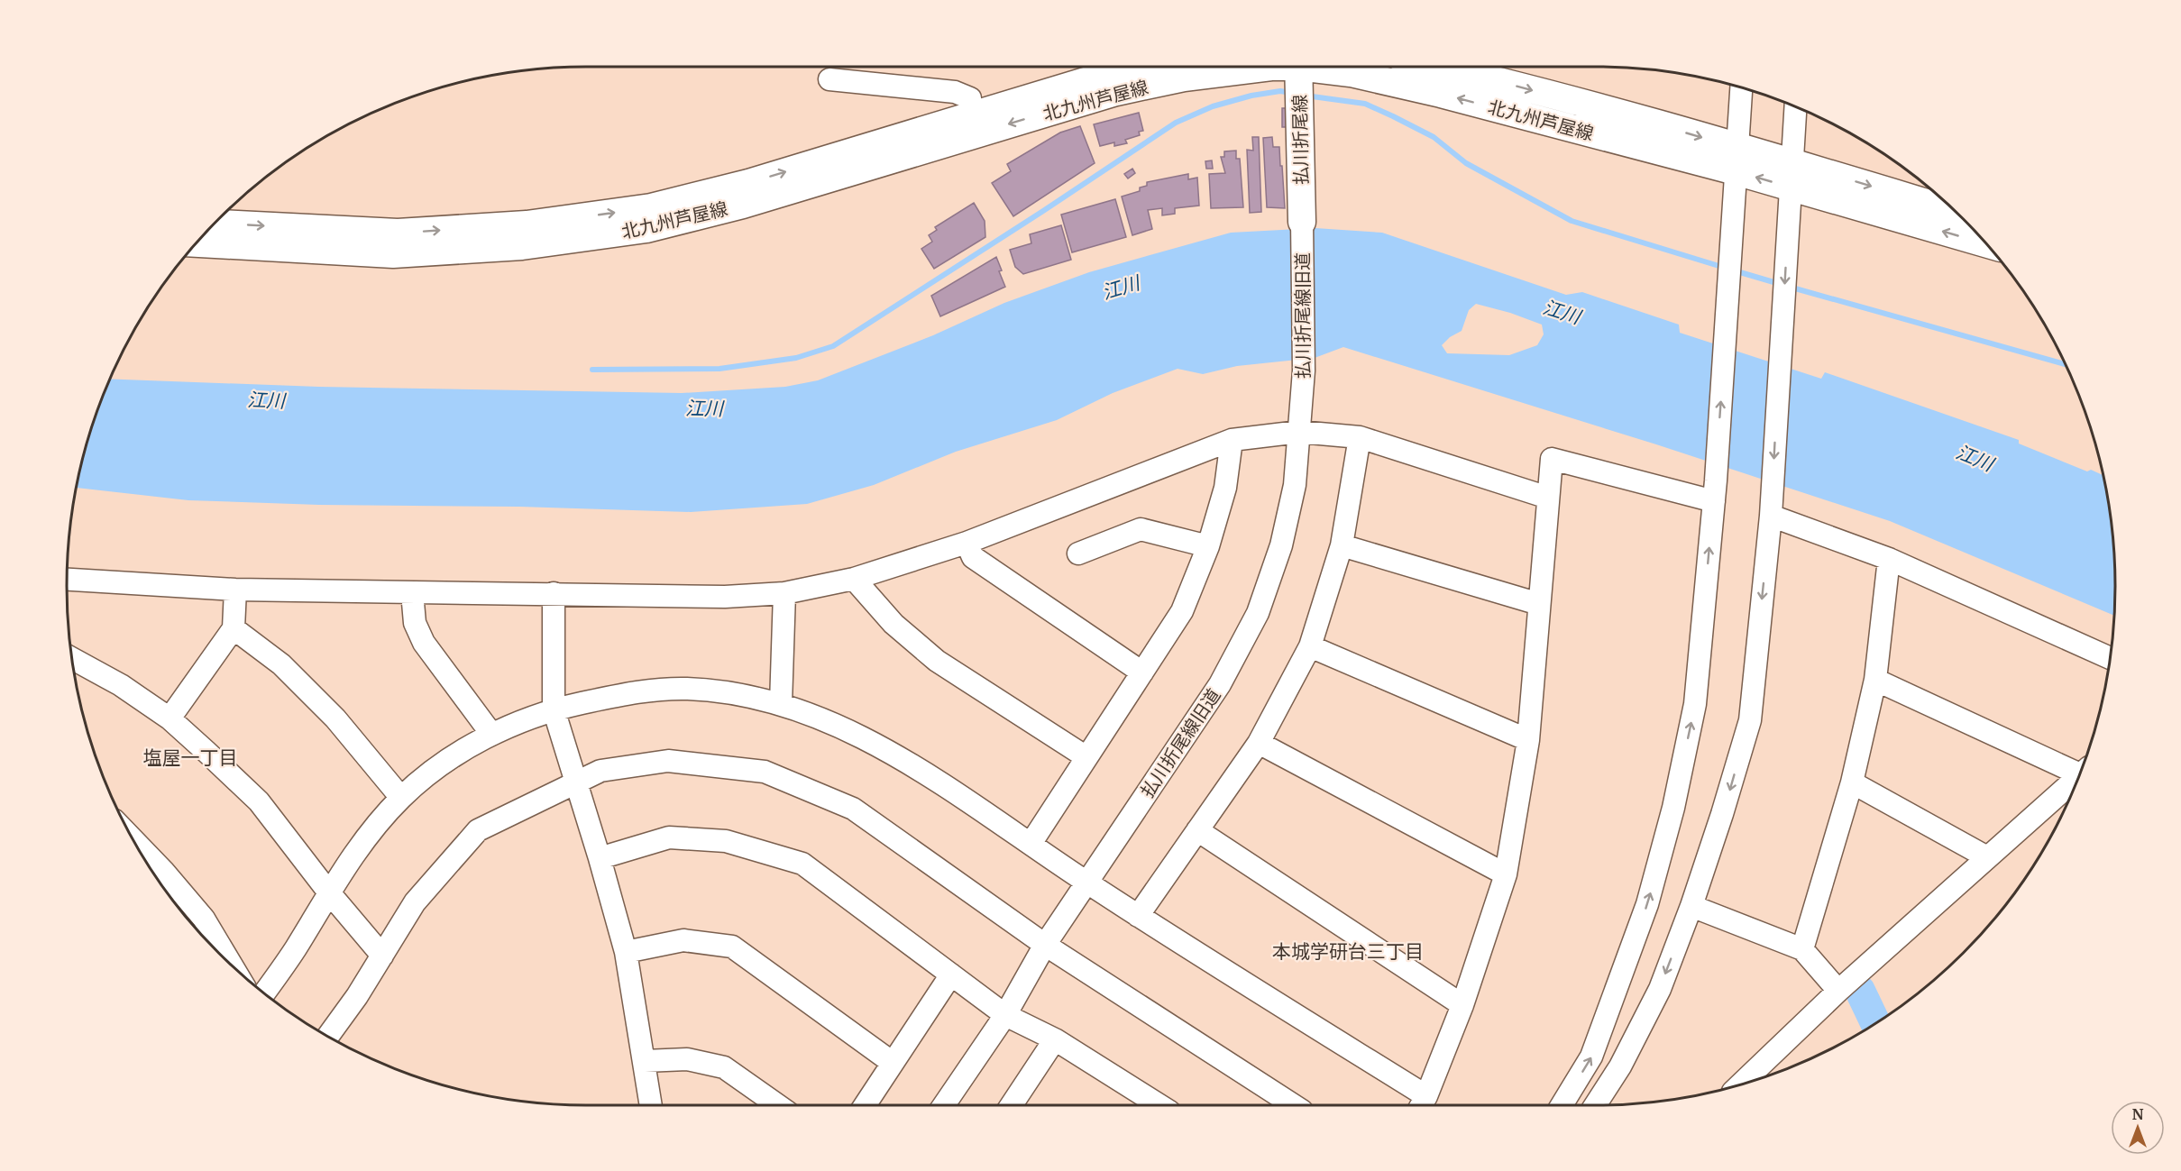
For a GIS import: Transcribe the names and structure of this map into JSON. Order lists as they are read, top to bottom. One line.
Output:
{"streets":{"main road":["北九州芦屋線","払川折尾線"],"street":["払川折尾線旧道"]},"crossings":[["払川折尾線","払川折尾線旧道"]],"districts":["塩屋一丁目","本城学研台三丁目"],"water":["江川"],"north":"top"}
